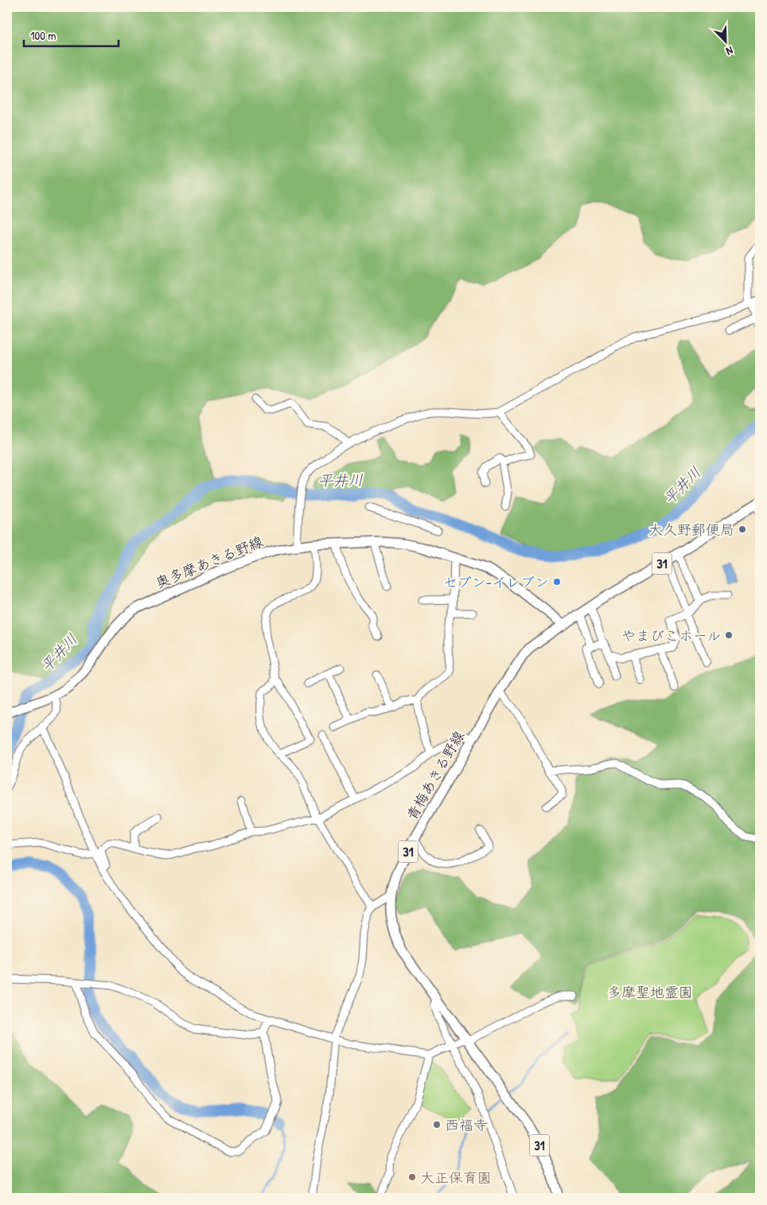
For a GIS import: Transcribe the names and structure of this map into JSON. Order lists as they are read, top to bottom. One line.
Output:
{"streets":{"main road":["奥多摩あきる野線","31","青梅あきる野線"]},"crossings":[["奥多摩あきる野線","青梅あきる野線"]],"water":["平井川"],"parks":["多摩聖地霊園"],"places":["大久野郵便局","セブン-イレブン","やまびこホール","西福寺","大正保育園"],"scale_bar":"100 m","north":"bottom right"}
